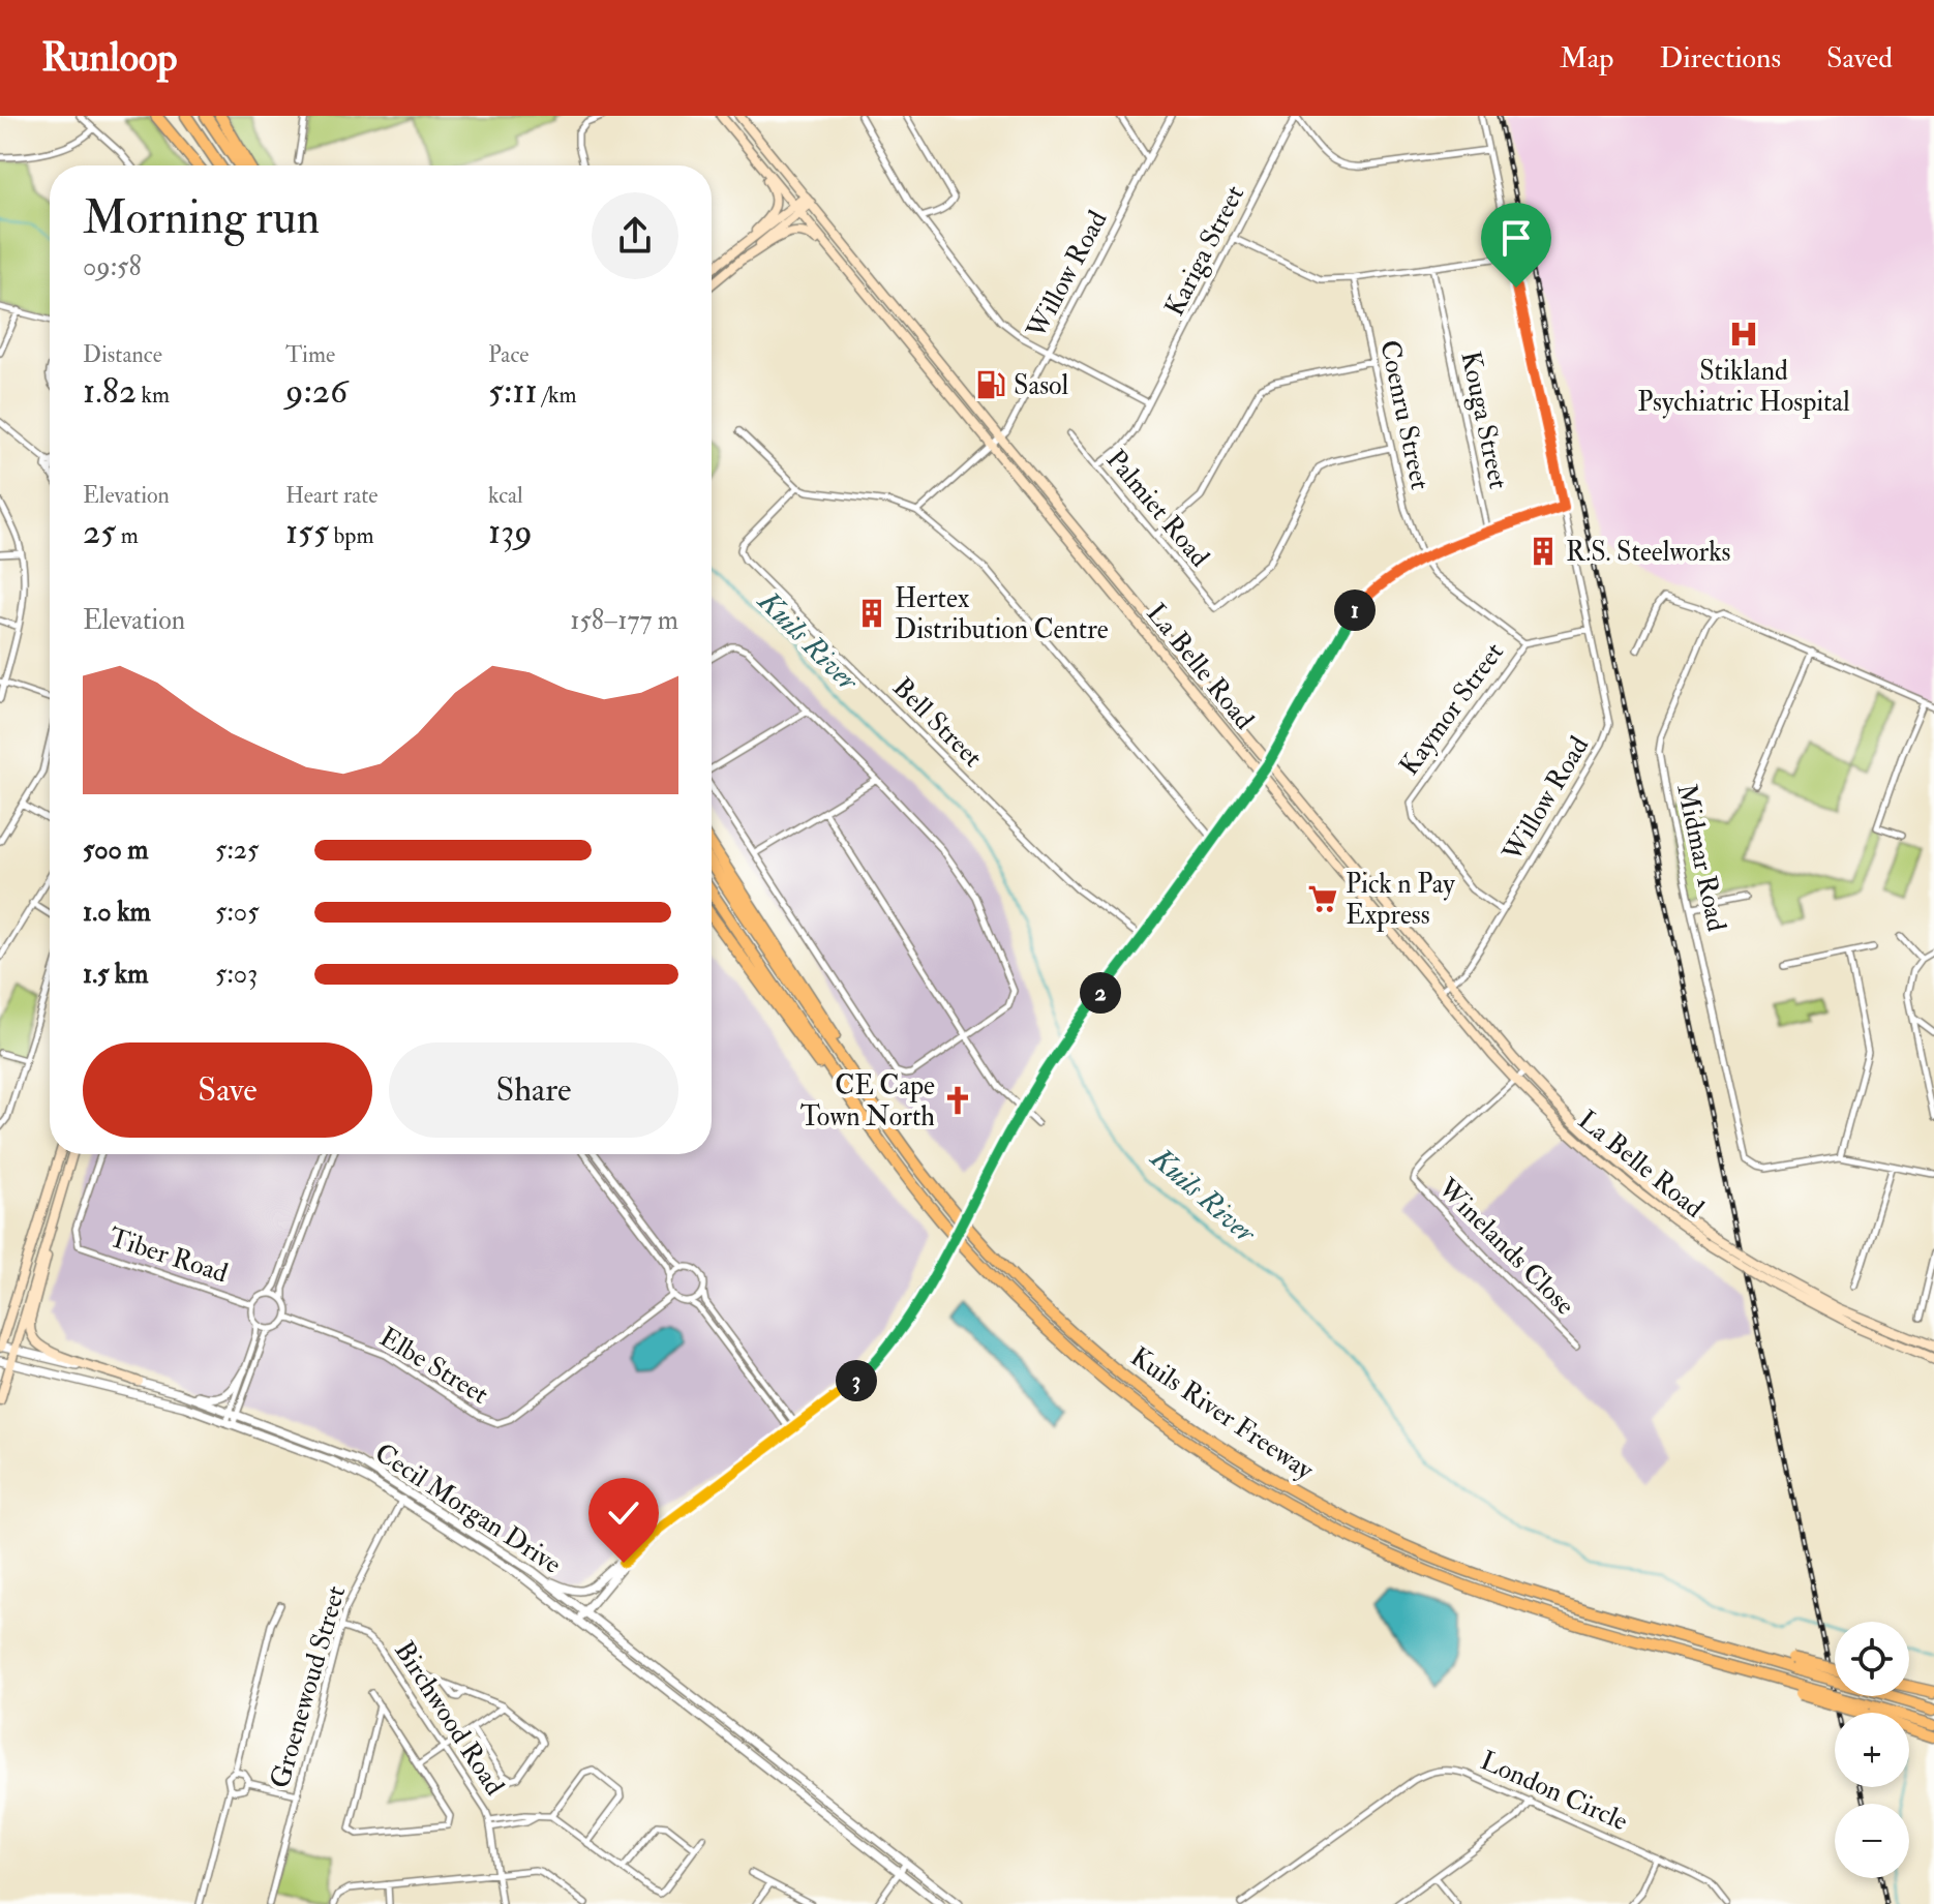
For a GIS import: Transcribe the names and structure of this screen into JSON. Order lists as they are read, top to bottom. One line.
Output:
{"streets":{"highway":["Kuils River Freeway"],"main road":["La Belle Road"],"street":["Kariga Street","Willow Road","Coenru Street","Kouga Street","Palmiet Road","Kaymor Street","Bell Street","Midmar Road","Winelands Close","Tiber Road","Elbe Street","Cecil Morgan Drive","Groenewoud Street","Birchwood Road","London Circle"]},"crossings":[["Kariga Street","Palmiet Road"],["Willow Road","La Belle Road"],["Willow Road","Kaymor Street"],["Coenru Street","Palmiet Road"],["La Belle Road","Winelands Close"],["Tiber Road","Elbe Street"],["Cecil Morgan Drive","Groenewoud Street"],["Groenewoud Street","Birchwood Road"]],"water":["Kuils River"],"places":{"hospital":["Stikland Psychiatric Hospital"],"fuel station":["Sasol"],"building":["R.S. Steelworks","Hertex Distribution Centre"],"supermarket":["Pick n Pay Express"],"church":["CE Cape Town North"]},"page":{"header":"Runloop","nav":["Map","Directions","Saved"],"heading":["Morning run","09:58"],"stats":[["Distance","1.82 km"],["Time","9:26"],["Pace","5:11 /km"],["Elevation","25 m"],["Heart rate","155 bpm"],["kcal","139"]],"chart":["Elevation","158–177 m"],"pins":["1","2","3"],"list":[{"name":"500 m","note":"5:25"},{"name":"1.0 km","note":"5:05"},{"name":"1.5 km","note":"5:03"}],"buttons":["Save","Share"],"map_buttons":["+","−"]}}
